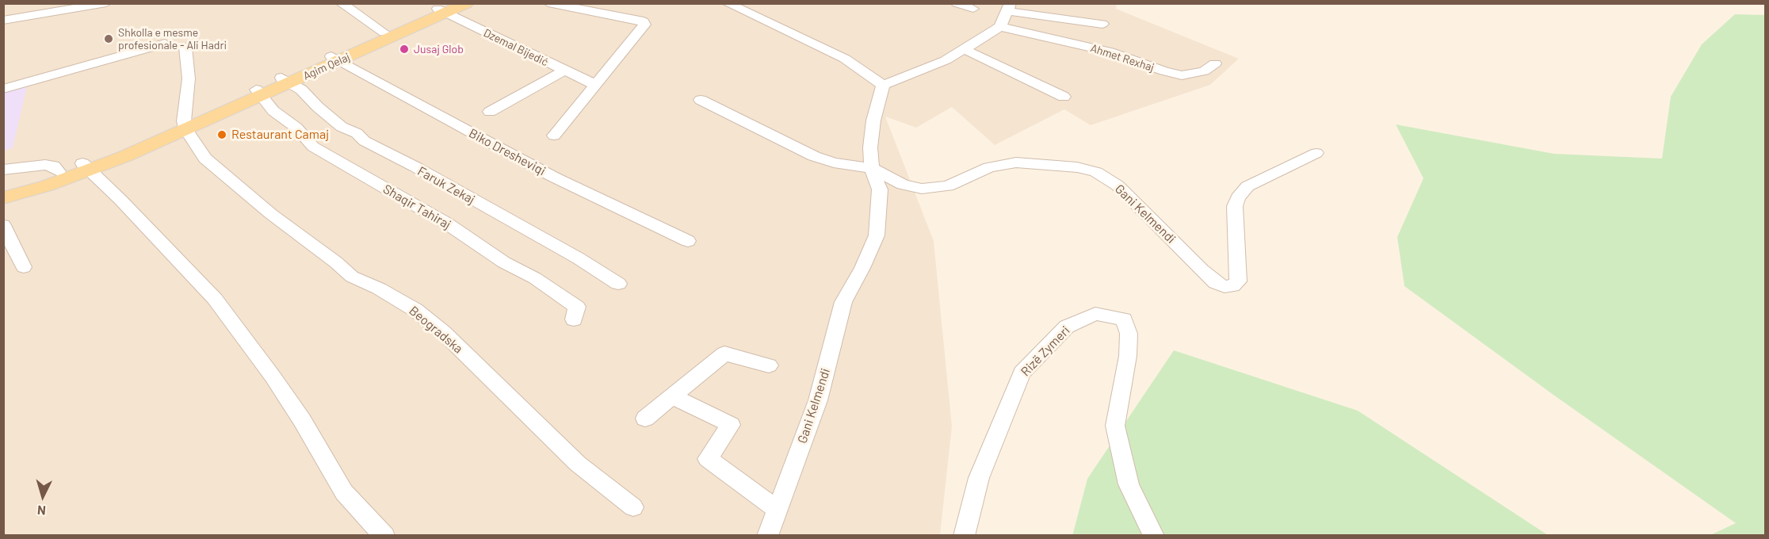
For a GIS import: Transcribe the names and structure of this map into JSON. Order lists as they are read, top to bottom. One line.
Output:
{"streets":{"main road":["Agim Qelaj"],"street":["Dzemal Bijedić","Ahmet Rexhaj","Biko Dresheviqi","Faruk Zekaj","Shaqir Tahiraj","Gani Kelmendi","Beogradska","Rizë Zymeri"]},"crossings":[["Dzemal Bijedić","Agim Qelaj"],["Agim Qelaj","Biko Dresheviqi"],["Agim Qelaj","Faruk Zekaj"],["Agim Qelaj","Shaqir Tahiraj"],["Agim Qelaj","Beogradska"]],"places":["Shkolla e mesme profesionale - Ali Hadri","Jusaj Glob","Restaurant Camaj"],"north":"bottom"}
